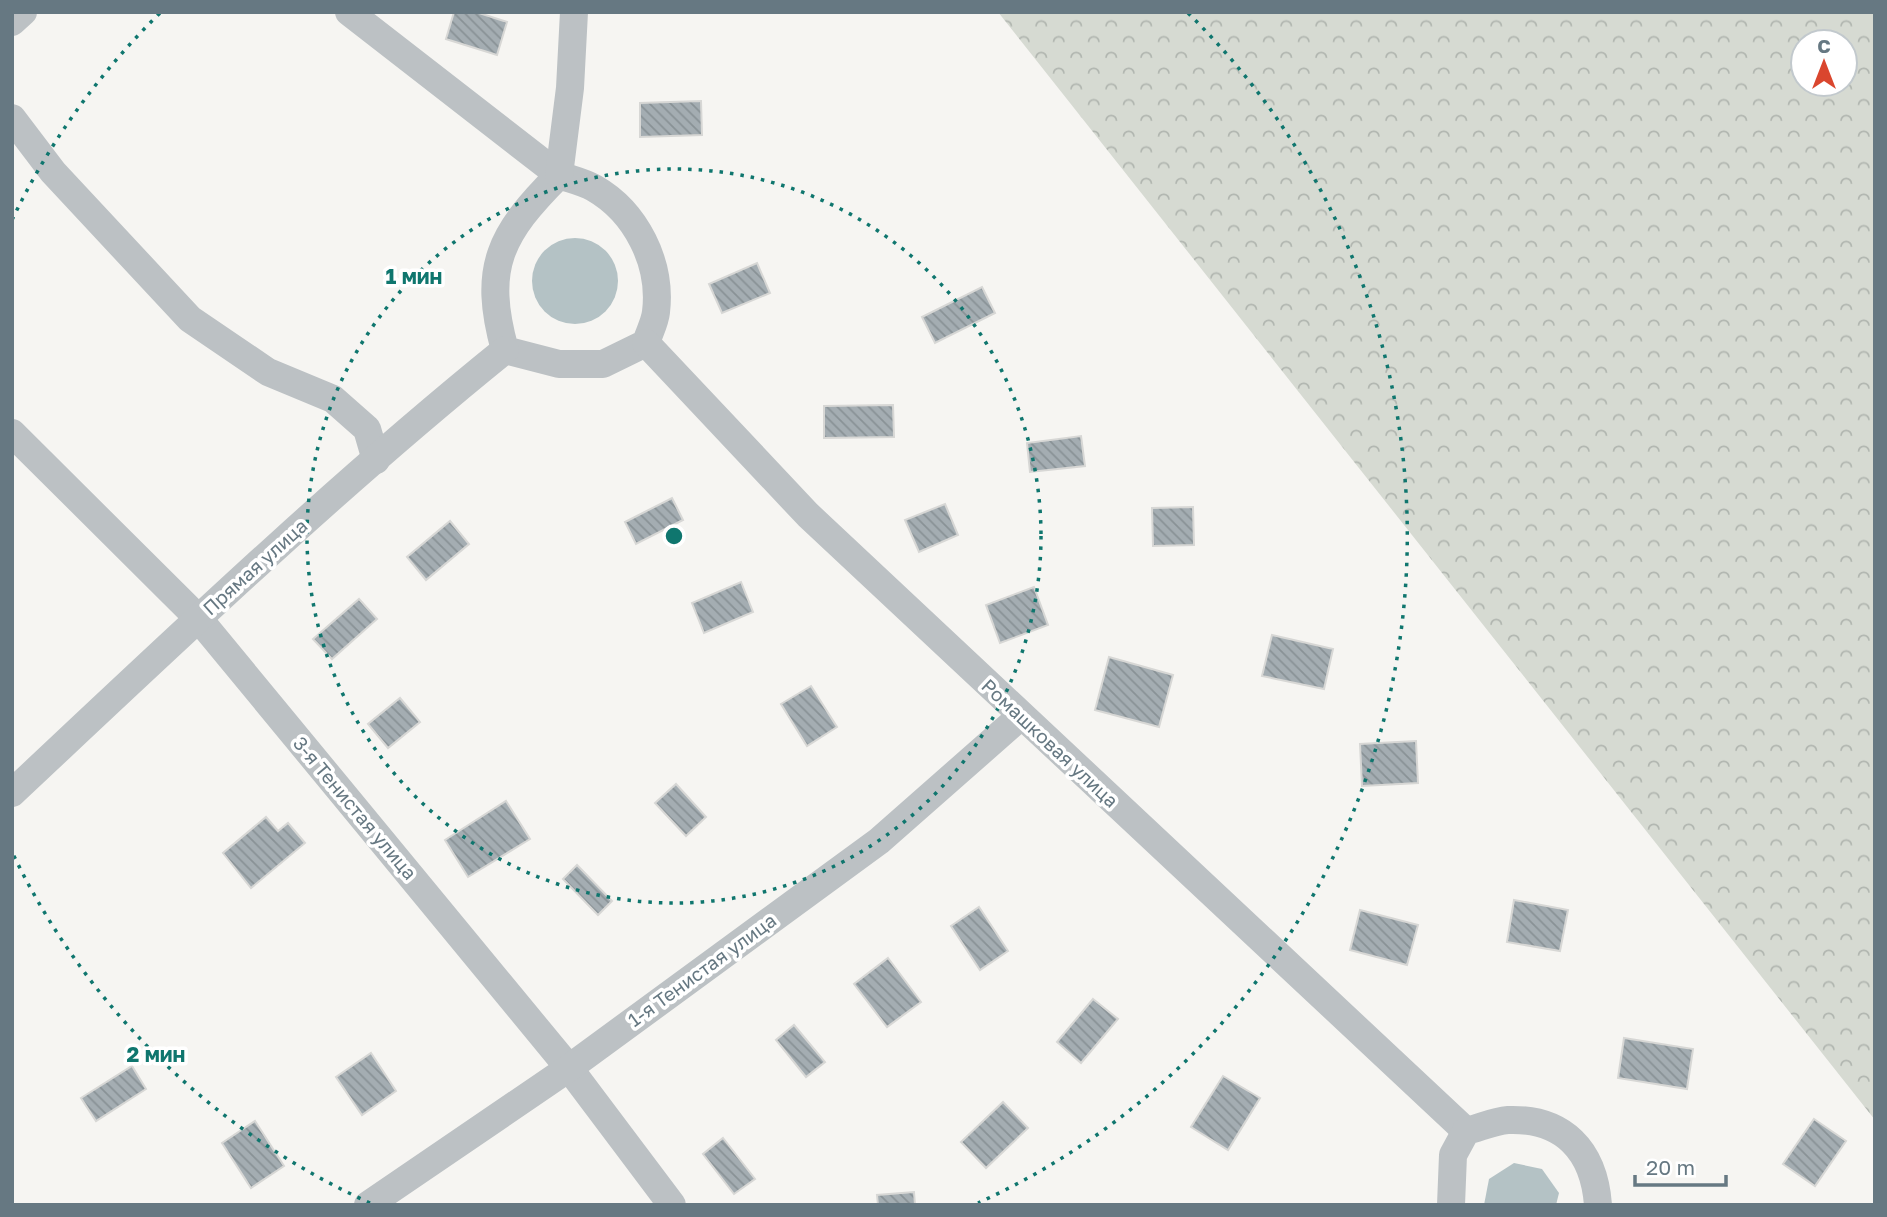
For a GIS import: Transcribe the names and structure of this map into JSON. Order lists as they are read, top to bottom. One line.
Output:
{"streets":{"street":["Прямая улица","Ромашковая улица","3-я Тенистая улица","1-я Тенистая улица"]},"crossings":[["Прямая улица","Ромашковая улица"],["Прямая улица","3-я Тенистая улица"],["Ромашковая улица","1-я Тенистая улица"],["3-я Тенистая улица","1-я Тенистая улица"]],"scale_bar":"20 m","north":"top","rings":["1 мин","2 мин"]}
